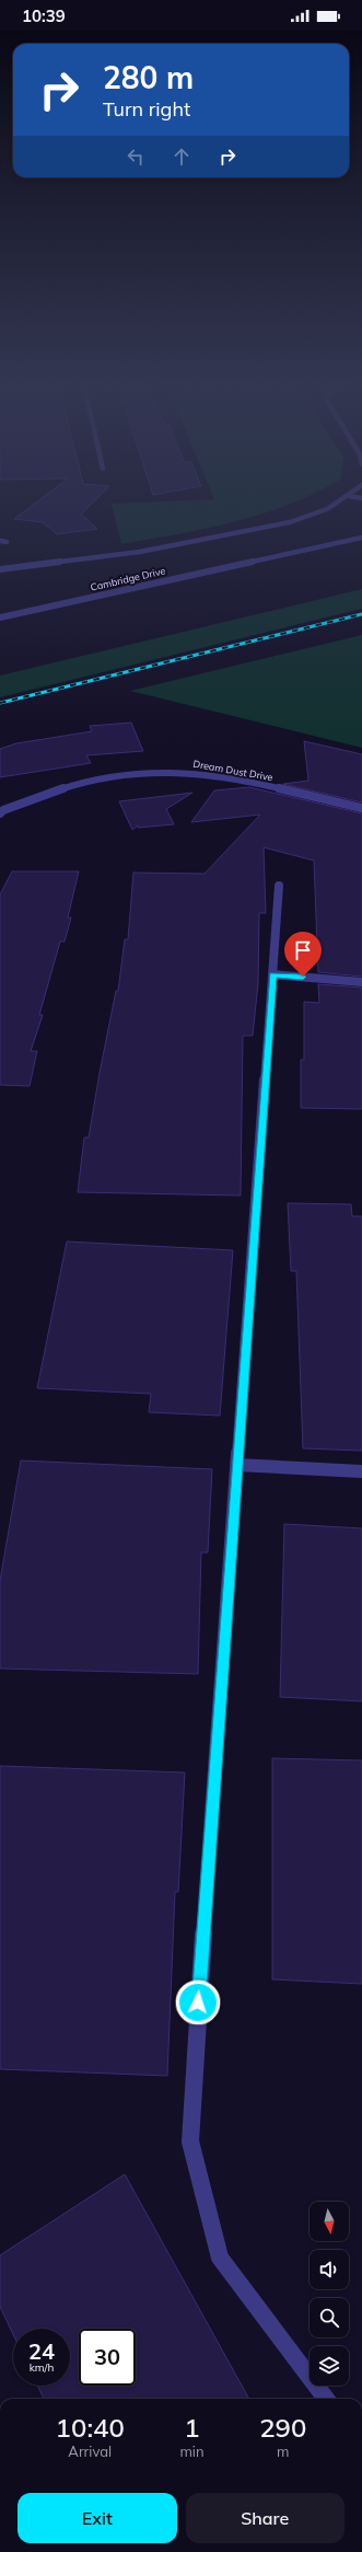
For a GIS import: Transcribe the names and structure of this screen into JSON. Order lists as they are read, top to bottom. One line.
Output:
{"streets":{"street":["Cambridge Drive","Dream Dust Drive"]},"north":"bottom","page":{"status":"10:39","turn":["280 m","Turn right"],"speed":"24 km/h","limit":"30","eta":["10:40","Arrival","1","min","290","m"],"buttons":["Exit","Share"]}}
